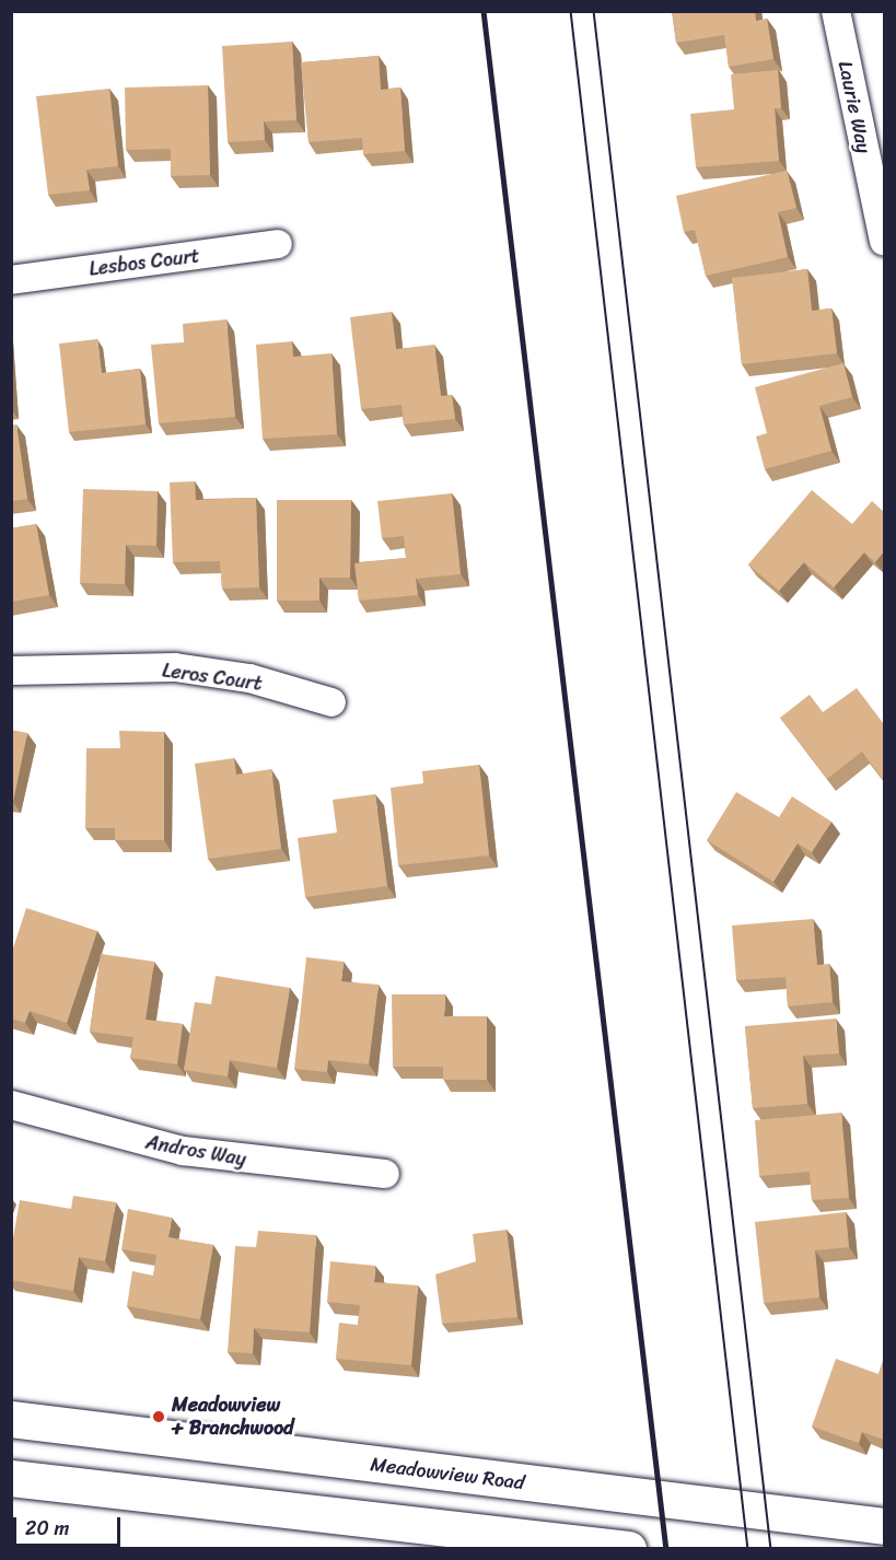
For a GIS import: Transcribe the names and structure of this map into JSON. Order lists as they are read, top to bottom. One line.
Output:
{"streets":{"main road":["Meadowview Road"],"street":["Laurie Way","Lesbos Court","Leros Court","Andros Way"]},"places":["Meadowview + Branchwood"],"scale_bar":"20 m"}
